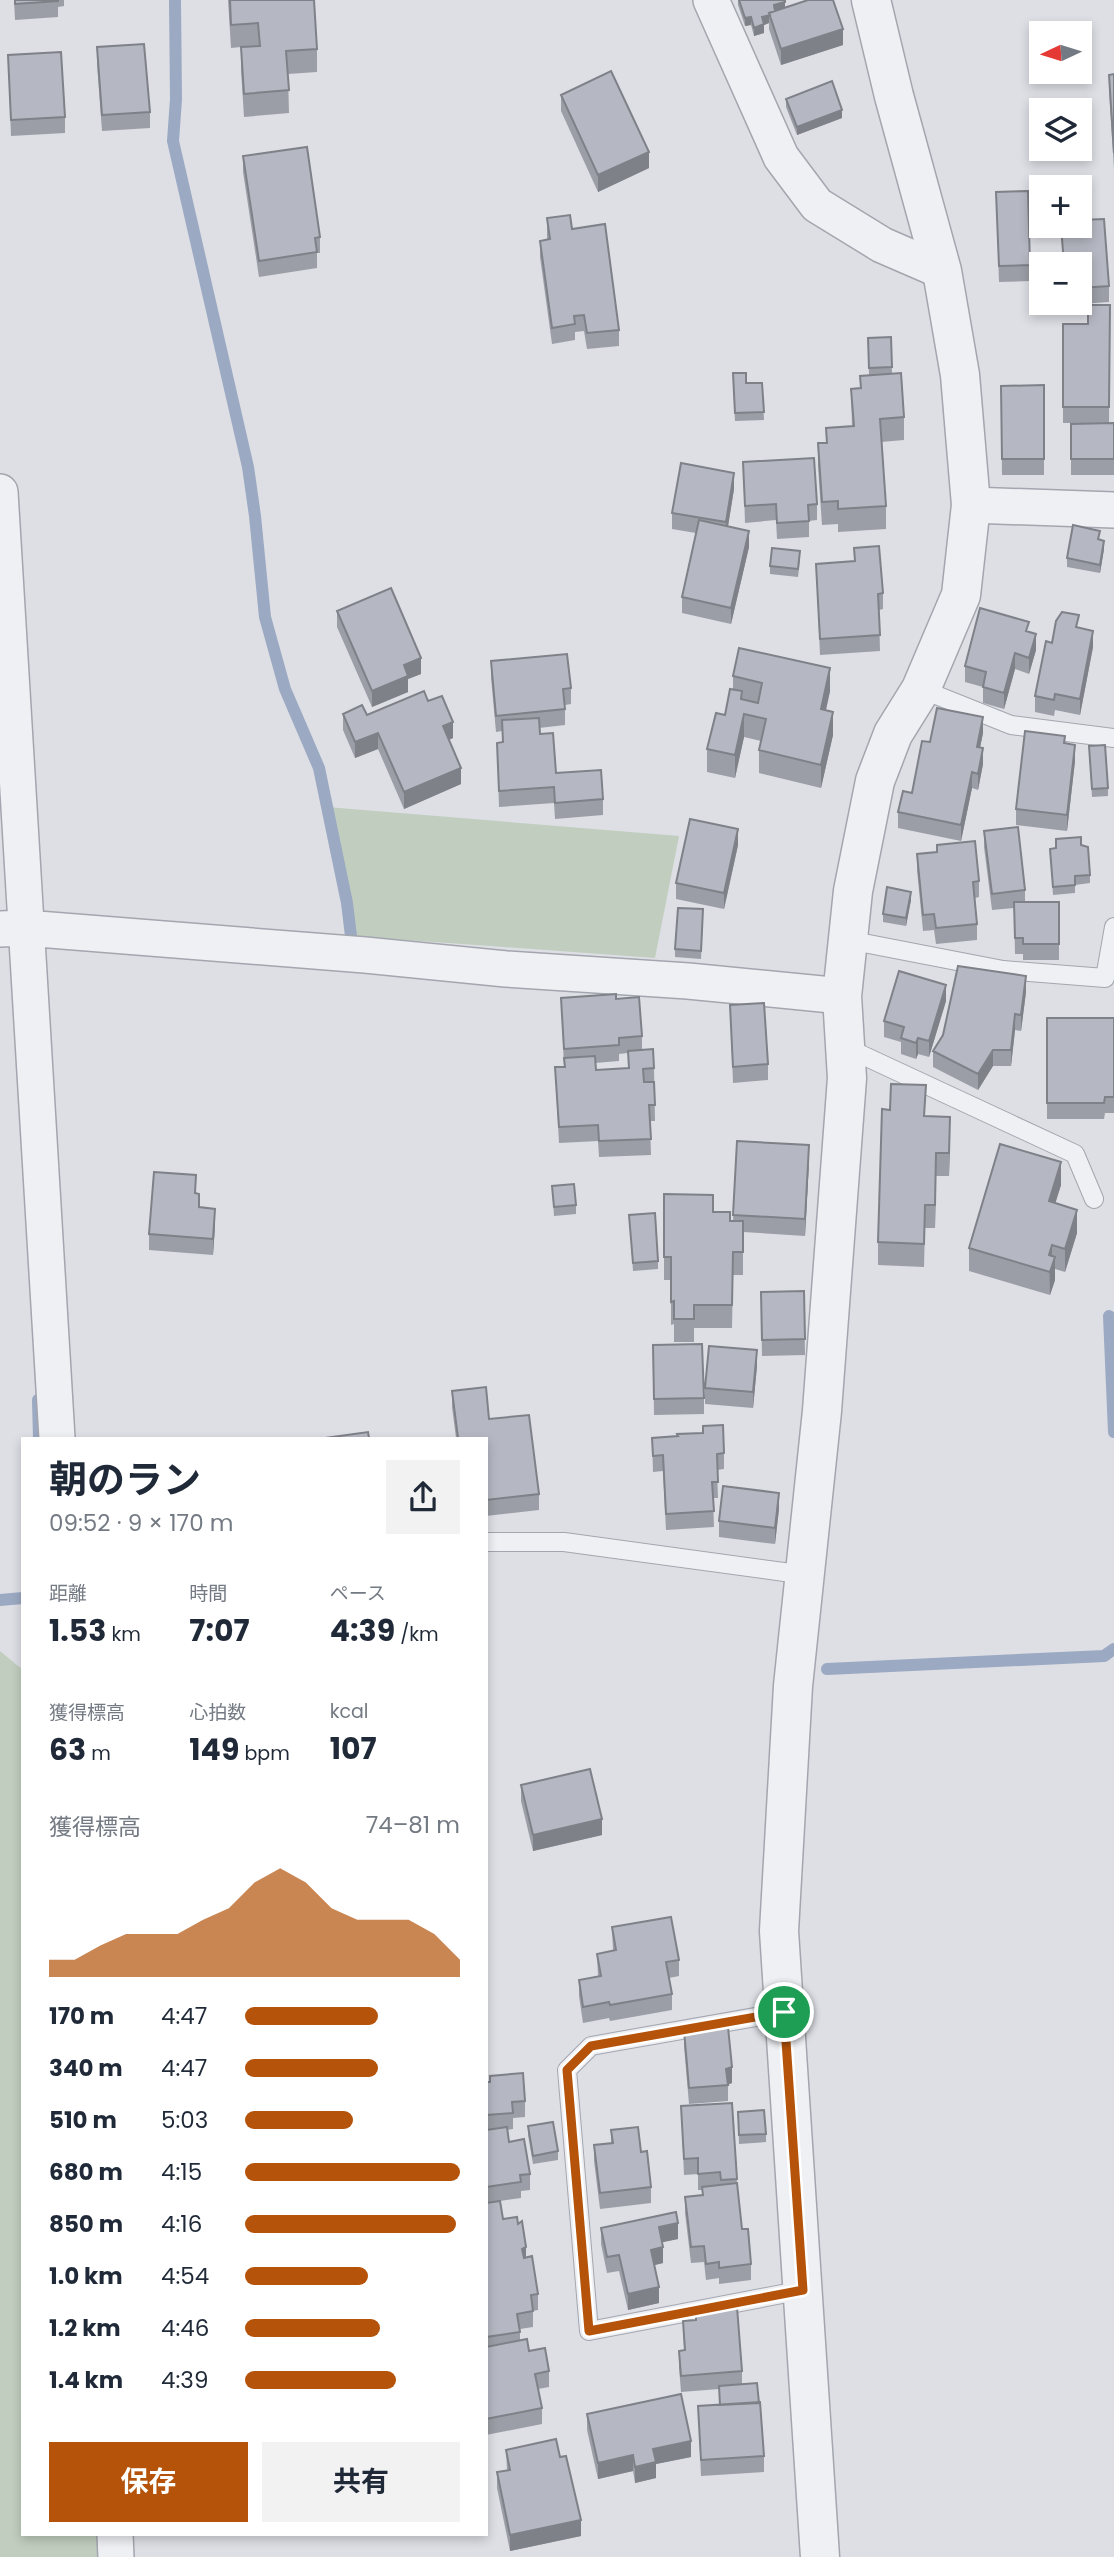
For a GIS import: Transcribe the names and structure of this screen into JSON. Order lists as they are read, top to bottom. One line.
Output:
{"north":"left","page":{"map_buttons":["+","−"],"heading":["朝のラン","09:52 · 9 × 170 m"],"stats":[["距離","1.53 km"],["時間","7:07"],["ペース","4:39 /km"],["獲得標高","63 m"],["心拍数","149 bpm"],["kcal","107"]],"chart":["獲得標高","74–81 m"],"list":[{"name":"170 m","note":"4:47"},{"name":"340 m","note":"4:47"},{"name":"510 m","note":"5:03"},{"name":"680 m","note":"4:15"},{"name":"850 m","note":"4:16"},{"name":"1.0 km","note":"4:54"},{"name":"1.2 km","note":"4:46"},{"name":"1.4 km","note":"4:39"}],"buttons":["保存","共有"]}}
